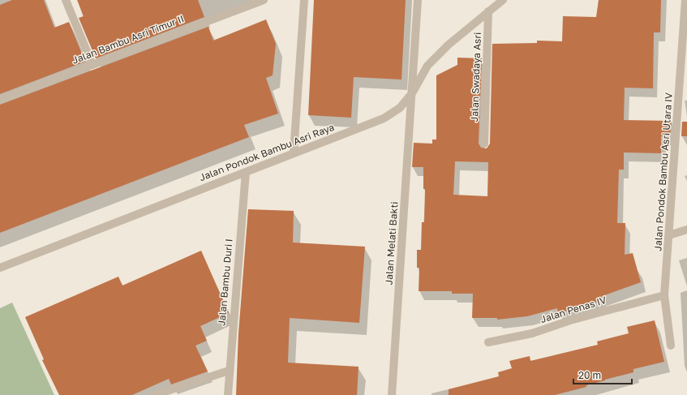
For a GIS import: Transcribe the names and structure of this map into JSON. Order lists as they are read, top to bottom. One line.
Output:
{"streets":{"street":["Jalan Bambu Asri Timur II","Jalan Swadaya Asri","Jalan Pondok Bambu Asri Raya","Jalan Pondok Bambu Asri Utara IV","Jalan Melati Bakti","Jalan Bambu Duri I","Jalan Penas IV"]},"crossings":[["Jalan Swadaya Asri","Jalan Pondok Bambu Asri Raya"],["Jalan Pondok Bambu Asri Raya","Jalan Melati Bakti"],["Jalan Pondok Bambu Asri Raya","Jalan Bambu Duri I"],["Jalan Pondok Bambu Asri Utara IV","Jalan Penas IV"]],"scale_bar":"20 m"}
